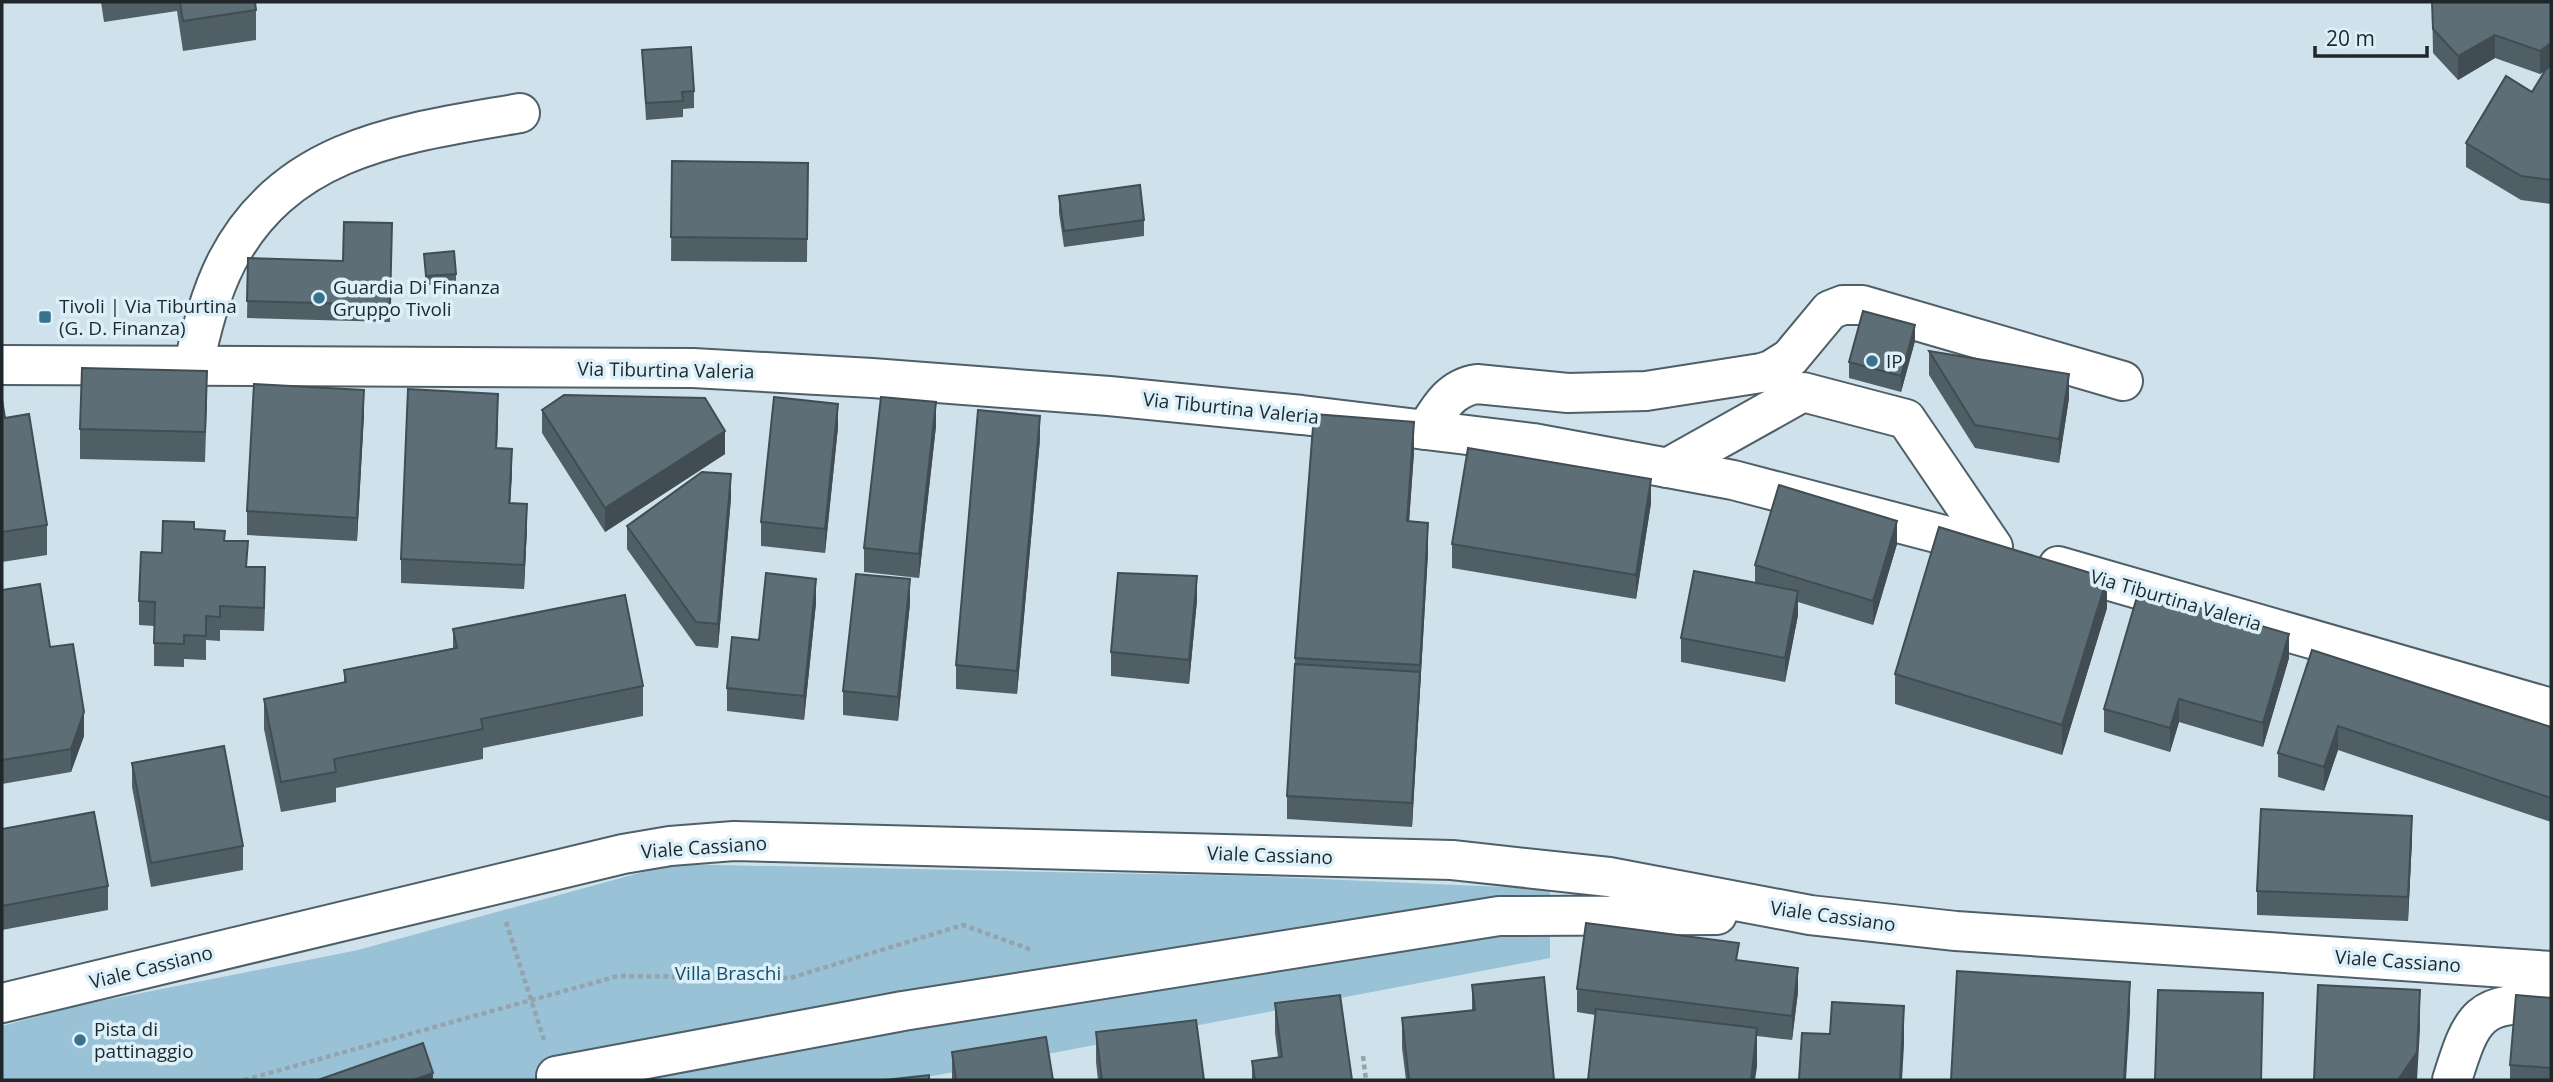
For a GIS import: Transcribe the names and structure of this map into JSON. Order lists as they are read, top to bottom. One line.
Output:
{"streets":{"street":["Via Tiburtina Valeria","Viale Cassiano"]},"parks":["Villa Braschi"],"places":{"other":["Guardia Di Finanza Gruppo Tivoli","IP","Pista di pattinaggio"],"transit":["Tivoli | Via Tiburtina (G. D. Finanza)"]},"scale_bar":"20 m"}
